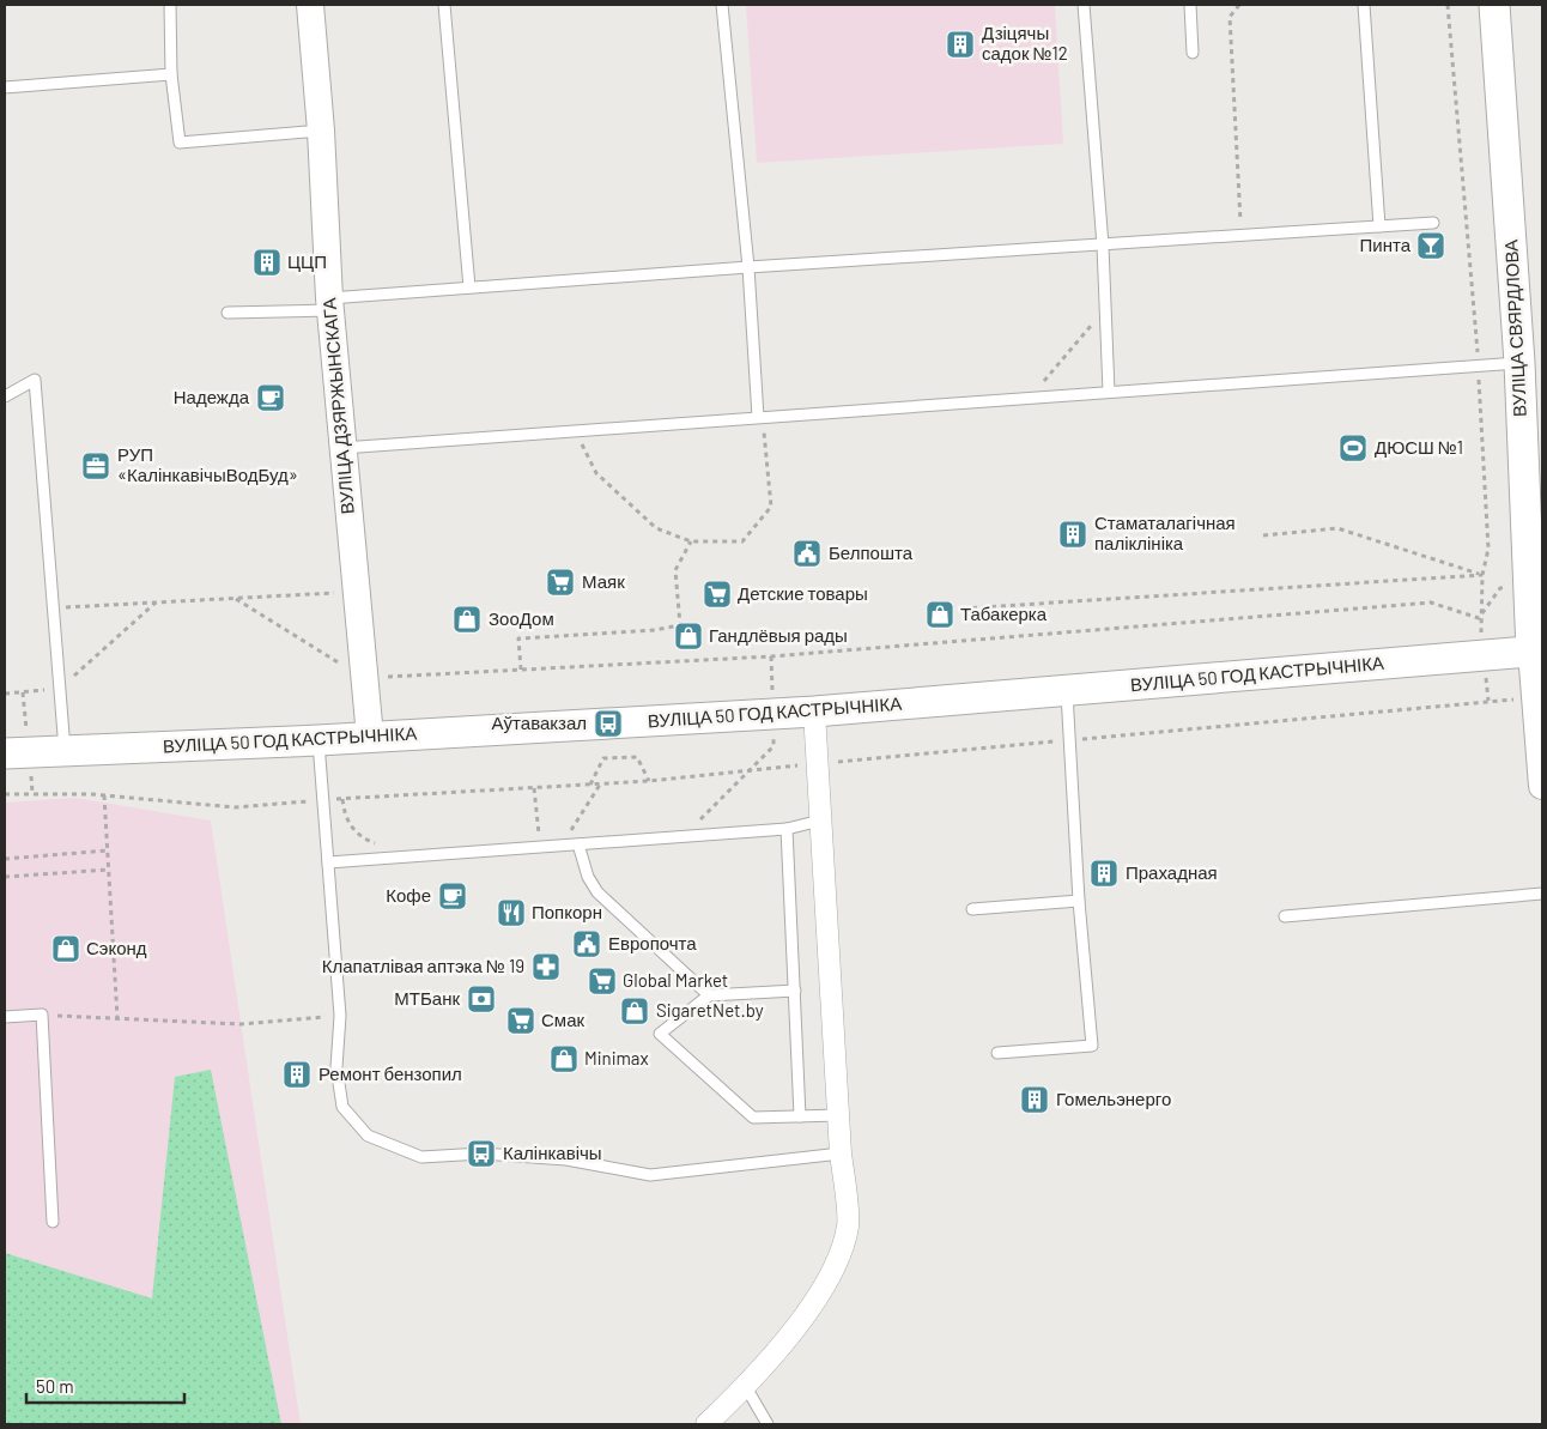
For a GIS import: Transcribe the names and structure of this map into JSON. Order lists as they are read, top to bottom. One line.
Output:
{"streets":{"main road":["ВУЛІЦА СВЯРДЛОВА","ВУЛІЦА 50 ГОД КАСТРЫЧНІКА"],"street":["ВУЛІЦА ДЗЯРЖЫНСКАГА"]},"crossings":[["ВУЛІЦА СВЯРДЛОВА","ВУЛІЦА 50 ГОД КАСТРЫЧНІКА"],["ВУЛІЦА ДЗЯРЖЫНСКАГА","ВУЛІЦА 50 ГОД КАСТРЫЧНІКА"]],"places":{"building":["Дзіцячы садок №12","ЦЦП","Стаматалагічная паліклініка","Прахадная","Ремонт бензопил","Гомельэнерго"],"bar":["Пинта"],"cafe":["Надежда","Кофе"],"sports":["ДЮСШ №1"],"office":["РУП «КалінкавічыВодБуд»"],"public building":["Белпошта","Европочта"],"supermarket":["Маяк","Детские товары","Globаl Market","Смак"],"shop":["Табакерка","ЗооДом","Гандлёвыя рады","Сэконд","SigaretNet.by","Minimax"],"bus stop":["Аўтавакзал","Калінкавічы"],"restaurant":["Попкорн"],"pharmacy":["Клапатлівая аптэка № 19"],"bank":["МТБанк"]},"scale_bar":"50 m"}
